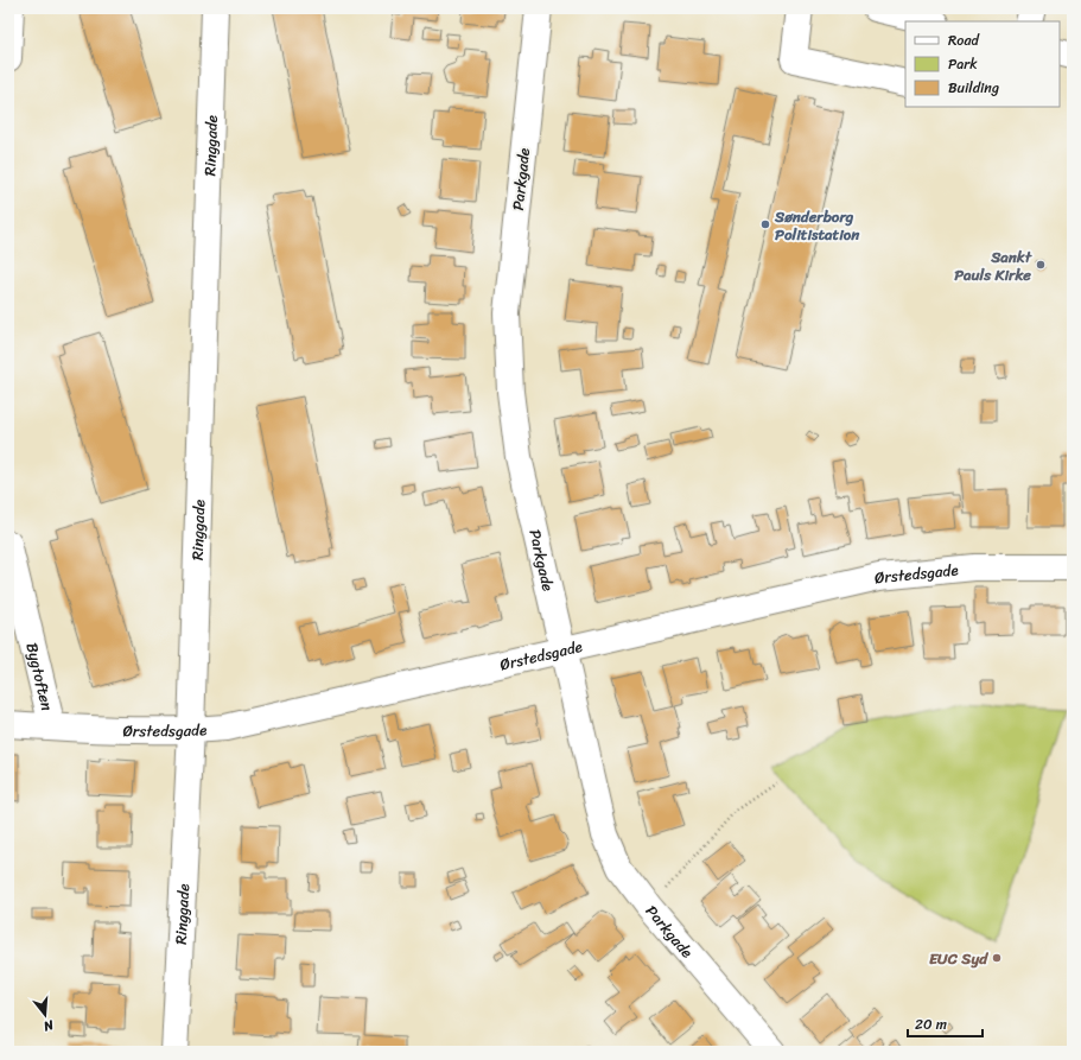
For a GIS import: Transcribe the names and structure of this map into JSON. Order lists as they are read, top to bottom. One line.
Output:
{"streets":{"street":["Ringgade","Parkgade","Ørstedsgade","Bygtoften"]},"crossings":[["Ringgade","Ørstedsgade"],["Parkgade","Ørstedsgade"],["Ørstedsgade","Bygtoften"]],"places":["Sønderborg Politistation","Sankt Pauls Kirke","EUC Syd"],"legend":["Road","Park","Building"],"scale_bar":"20 m","north":"bottom"}
